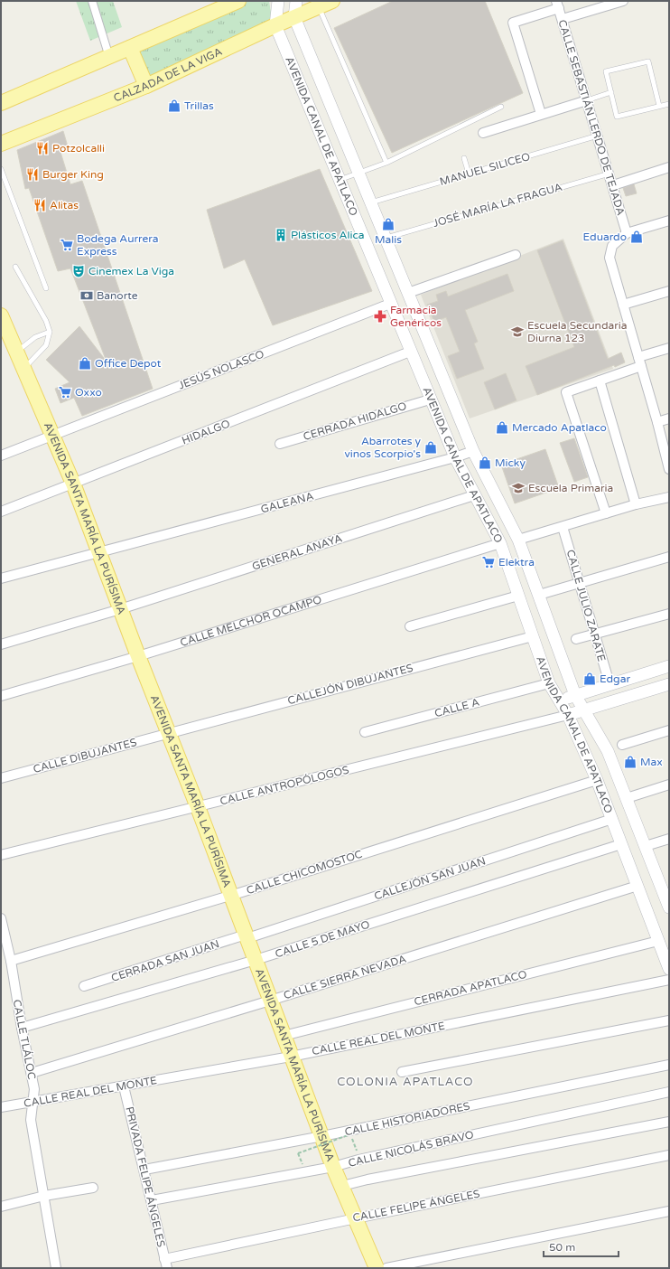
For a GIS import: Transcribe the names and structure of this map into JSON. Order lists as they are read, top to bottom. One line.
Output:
{"streets":{"main road":["CALZADA DE LA VIGA","AVENIDA SANTA MARÍA LA PURÍSIMA"],"street":["CALLE SEBASTIÁN LERDO DE TEJADA","AVENIDA CANAL DE APATLACO","JESÚS NOLASCO","CERRADA HIDALGO","HIDALGO","GALEANA","GENERAL ANAYA","CALLE JULIO ZARATE","CALLE MELCHOR OCAMPO","CALLEJÓN DIBUJANTES","CALLE A","CALLE DIBUJANTES","CALLE ANTROPÓLOGOS","CALLE CHICOMOSTOC","CALLEJÓN SAN JUAN","CALLE 5 DE MAYO","CERRADA SAN JUAN","CALLE SIERRA NEVADA","CERRADA APATLACO","CALLE REAL DEL MONTE","CALLE TLÁLOC","CALLE HISTORIADORES","CALLE NICOLÁS BRAVO","PRIVADA FELIPE ÁNGELES","CALLE FELIPE ÁNGELES"],"lane":["MANUEL SILICEO","JOSÉ MARÍA LA FRAGUA"]},"crossings":[["CALZADA DE LA VIGA","AVENIDA CANAL DE APATLACO"],["CALLE SEBASTIÁN LERDO DE TEJADA","MANUEL SILICEO"],["CALLE SEBASTIÁN LERDO DE TEJADA","JOSÉ MARÍA LA FRAGUA"],["AVENIDA CANAL DE APATLACO","MANUEL SILICEO"],["AVENIDA CANAL DE APATLACO","JOSÉ MARÍA LA FRAGUA"],["AVENIDA CANAL DE APATLACO","JESÚS NOLASCO"],["AVENIDA CANAL DE APATLACO","CERRADA HIDALGO"],["AVENIDA CANAL DE APATLACO","HIDALGO"],["AVENIDA CANAL DE APATLACO","GALEANA"],["AVENIDA CANAL DE APATLACO","GENERAL ANAYA"],["AVENIDA CANAL DE APATLACO","CALLE MELCHOR OCAMPO"],["AVENIDA CANAL DE APATLACO","CALLEJÓN DIBUJANTES"],["AVENIDA CANAL DE APATLACO","CALLE A"],["AVENIDA CANAL DE APATLACO","CALLE ANTROPÓLOGOS"],["AVENIDA CANAL DE APATLACO","CALLE CHICOMOSTOC"],["AVENIDA CANAL DE APATLACO","CALLEJÓN SAN JUAN"],["AVENIDA CANAL DE APATLACO","CALLE 5 DE MAYO"],["AVENIDA CANAL DE APATLACO","CALLE SIERRA NEVADA"],["AVENIDA CANAL DE APATLACO","CERRADA APATLACO"],["JESÚS NOLASCO","AVENIDA SANTA MARÍA LA PURÍSIMA"],["HIDALGO","AVENIDA SANTA MARÍA LA PURÍSIMA"],["GALEANA","AVENIDA SANTA MARÍA LA PURÍSIMA"],["AVENIDA SANTA MARÍA LA PURÍSIMA","GENERAL ANAYA"],["AVENIDA SANTA MARÍA LA PURÍSIMA","CALLE MELCHOR OCAMPO"],["AVENIDA SANTA MARÍA LA PURÍSIMA","CALLEJÓN DIBUJANTES"],["AVENIDA SANTA MARÍA LA PURÍSIMA","CALLE DIBUJANTES"],["AVENIDA SANTA MARÍA LA PURÍSIMA","CALLE ANTROPÓLOGOS"],["AVENIDA SANTA MARÍA LA PURÍSIMA","CALLE CHICOMOSTOC"],["AVENIDA SANTA MARÍA LA PURÍSIMA","CALLEJÓN SAN JUAN"],["AVENIDA SANTA MARÍA LA PURÍSIMA","CALLE 5 DE MAYO"],["AVENIDA SANTA MARÍA LA PURÍSIMA","CERRADA SAN JUAN"],["AVENIDA SANTA MARÍA LA PURÍSIMA","CALLE SIERRA NEVADA"],["AVENIDA SANTA MARÍA LA PURÍSIMA","CERRADA APATLACO"],["AVENIDA SANTA MARÍA LA PURÍSIMA","CALLE REAL DEL MONTE"],["AVENIDA SANTA MARÍA LA PURÍSIMA","CALLE HISTORIADORES"],["AVENIDA SANTA MARÍA LA PURÍSIMA","CALLE NICOLÁS BRAVO"],["AVENIDA SANTA MARÍA LA PURÍSIMA","CALLE FELIPE ÁNGELES"],["CALLEJÓN DIBUJANTES","CALLE DIBUJANTES"],["CALLE CHICOMOSTOC","CALLE TLÁLOC"],["CALLEJÓN SAN JUAN","CERRADA SAN JUAN"],["CALLE 5 DE MAYO","CALLE TLÁLOC"],["CALLE SIERRA NEVADA","CALLE TLÁLOC"],["CALLE REAL DEL MONTE","CALLE TLÁLOC"],["CALLE REAL DEL MONTE","PRIVADA FELIPE ÁNGELES"],["CALLE HISTORIADORES","PRIVADA FELIPE ÁNGELES"],["CALLE NICOLÁS BRAVO","PRIVADA FELIPE ÁNGELES"],["PRIVADA FELIPE ÁNGELES","CALLE FELIPE ÁNGELES"]],"districts":["COLONIA APATLACO"],"places":{"shop":["Trillas","Malis","Eduardo","Office Depot","Mercado Apatlaco","Abarrotes y vinos Scorpio's","Micky","Edgar","Max"],"restaurant":["Potzolcalli","Burger King","Alitas"],"building":["Plásticos Alica"],"supermarket":["Bodega Aurrera Express","Oxxo","Elektra"],"theatre":["Cinemex La Viga"],"bank":["Banorte"],"pharmacy":["Farmacia Genéricos"],"school or university":["Escuela Secundaria Diurna 123","Escuela Primaria"]},"scale_bar":"50 m"}
